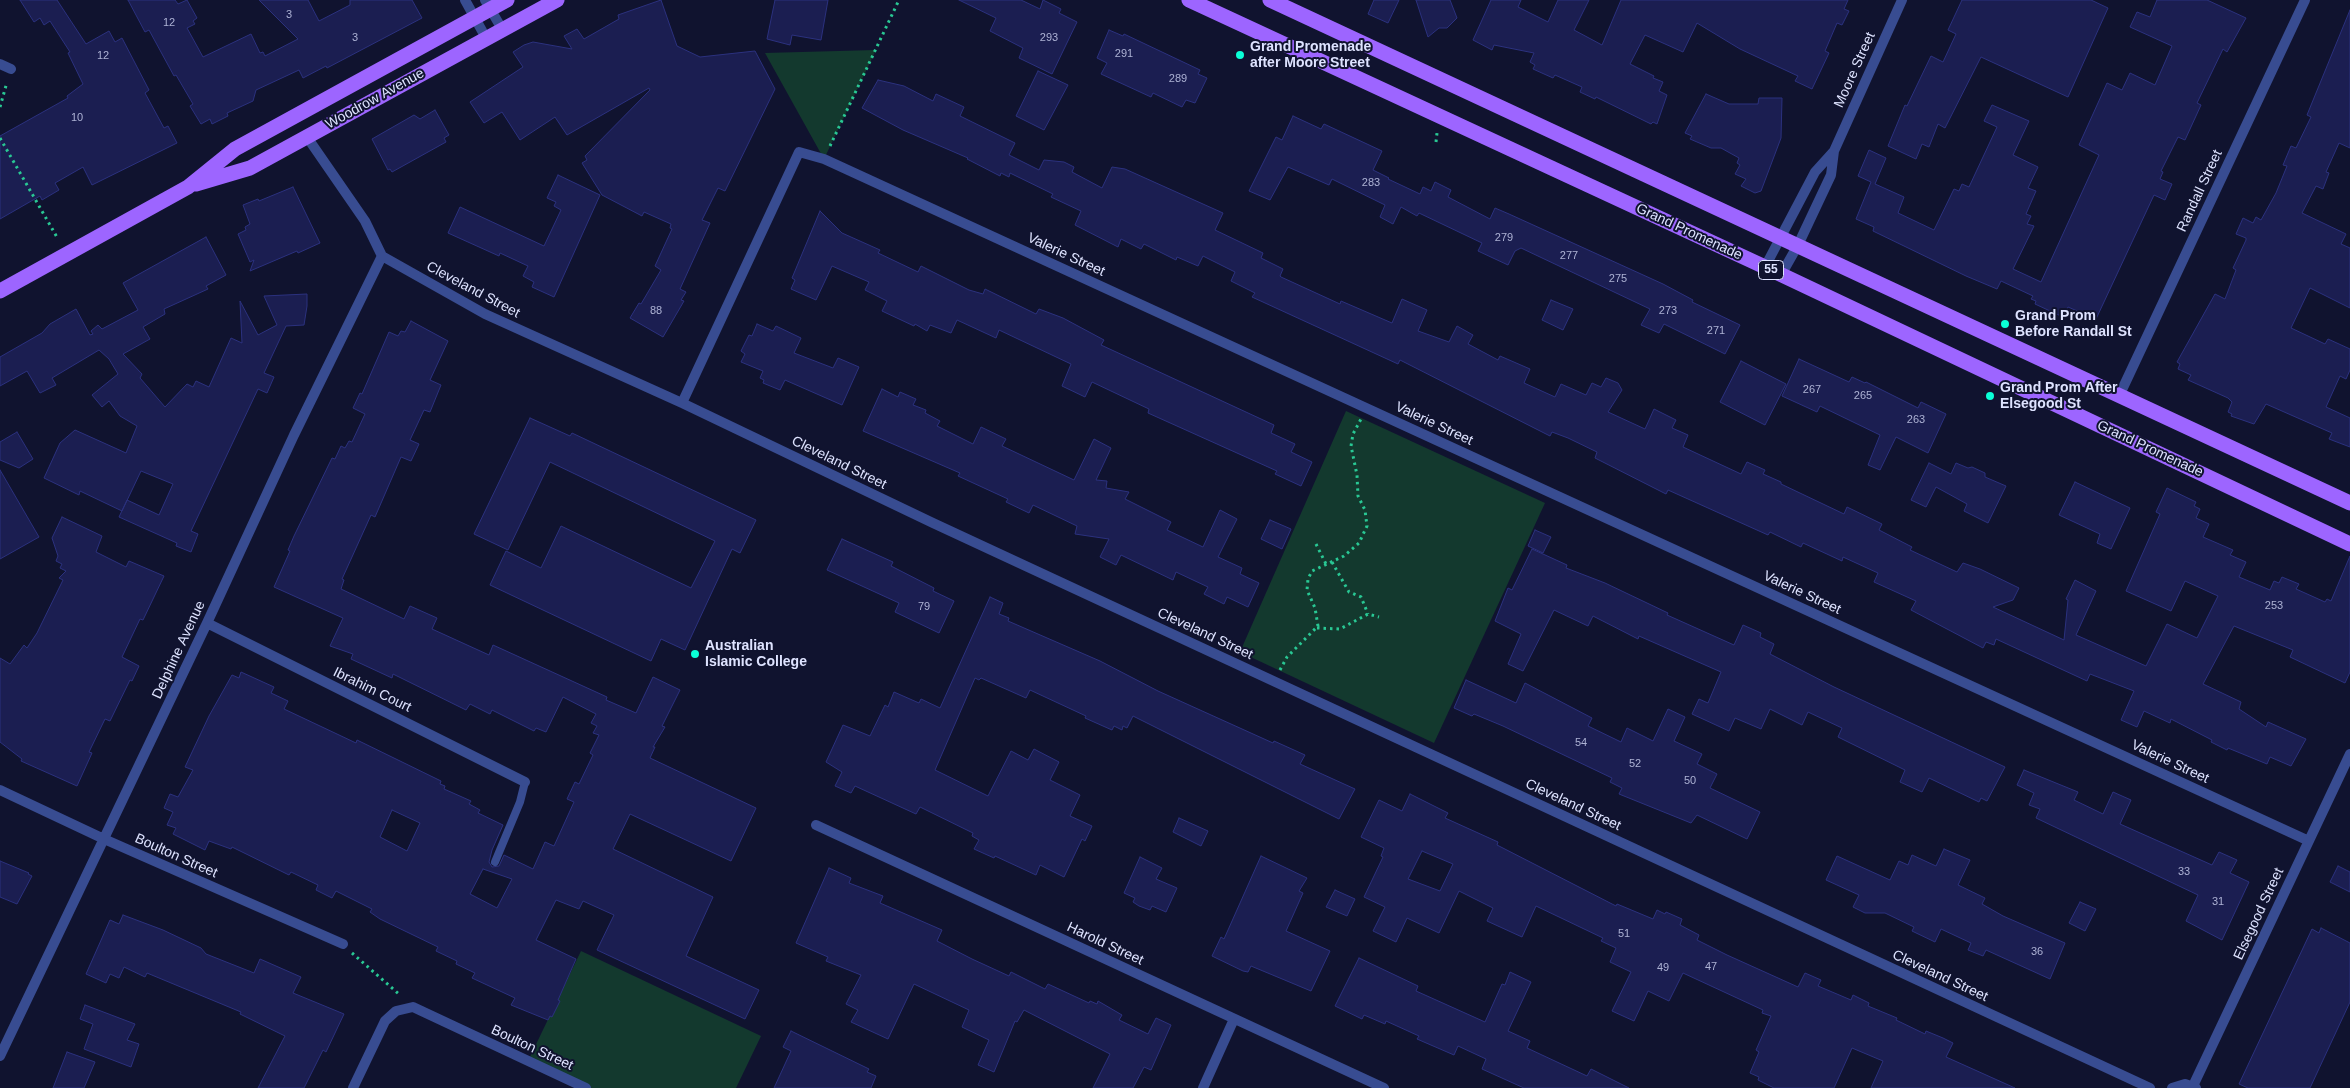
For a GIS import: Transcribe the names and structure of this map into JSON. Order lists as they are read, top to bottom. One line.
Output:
{"streets":{"main road":["Woodrow Avenue","Grand Promenade","55"],"street":["Moore Street","Randall Street","Valerie Street","Cleveland Street","Delphine Avenue","Ibrahim Court","Boulton Street","Elsegood Street","Harold Street"]},"crossings":[["Moore Street","Grand Promenade"],["Moore Street","55"],["Randall Street","55"],["Valerie Street","Cleveland Street"],["Valerie Street","Elsegood Street"],["Cleveland Street","Delphine Avenue"],["Delphine Avenue","Ibrahim Court"],["Delphine Avenue","Boulton Street"]],"places":["Grand Promenade after Moore Street","Grand Prom Before Randall St","Grand Prom After Elsegood St","Australian Islamic College"],"house_numbers":["3","12","3","293","291","12","289","10","283","279","277","275","88","273","271","267","265","263","253","79","54","52","50","33","31","51","36","47","49"]}
